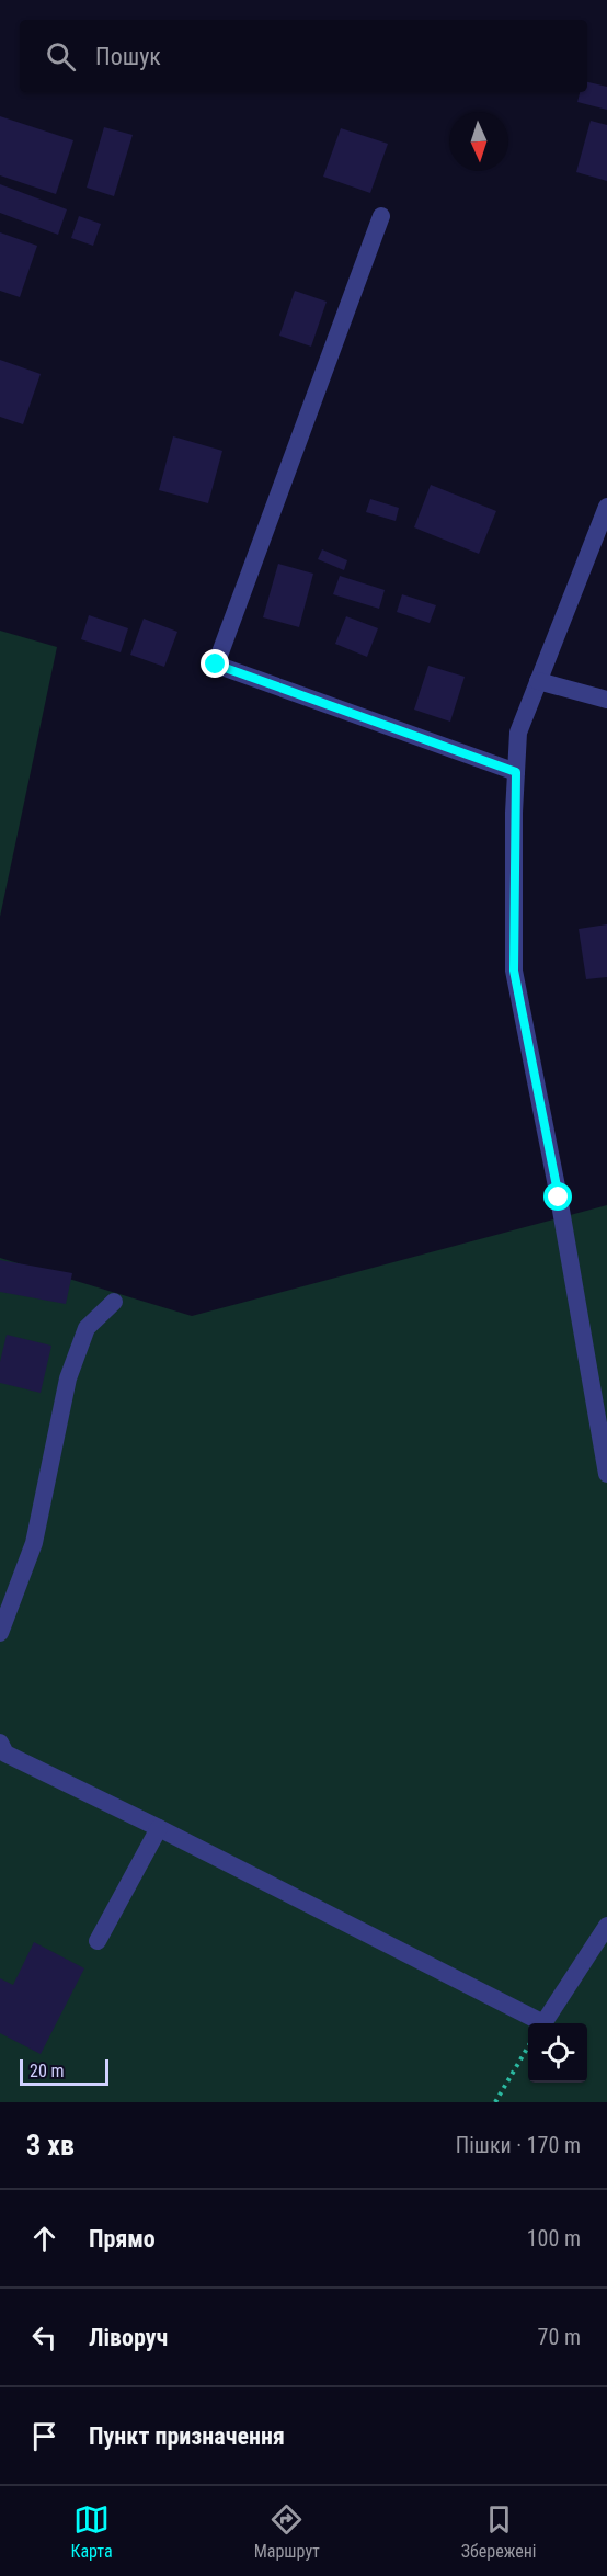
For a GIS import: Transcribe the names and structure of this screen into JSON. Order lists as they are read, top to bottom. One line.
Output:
{"scale_bar":"20 m","north":"bottom","page":{"search":"Пошук","scale":"20 m","heading":["3 хв","Пішки · 170 m"],"list":[["Прямо","100 m"],["Ліворуч","70 m"],"Пункт призначення"],"nav":["Карта","Маршрут","Збережені"]}}
